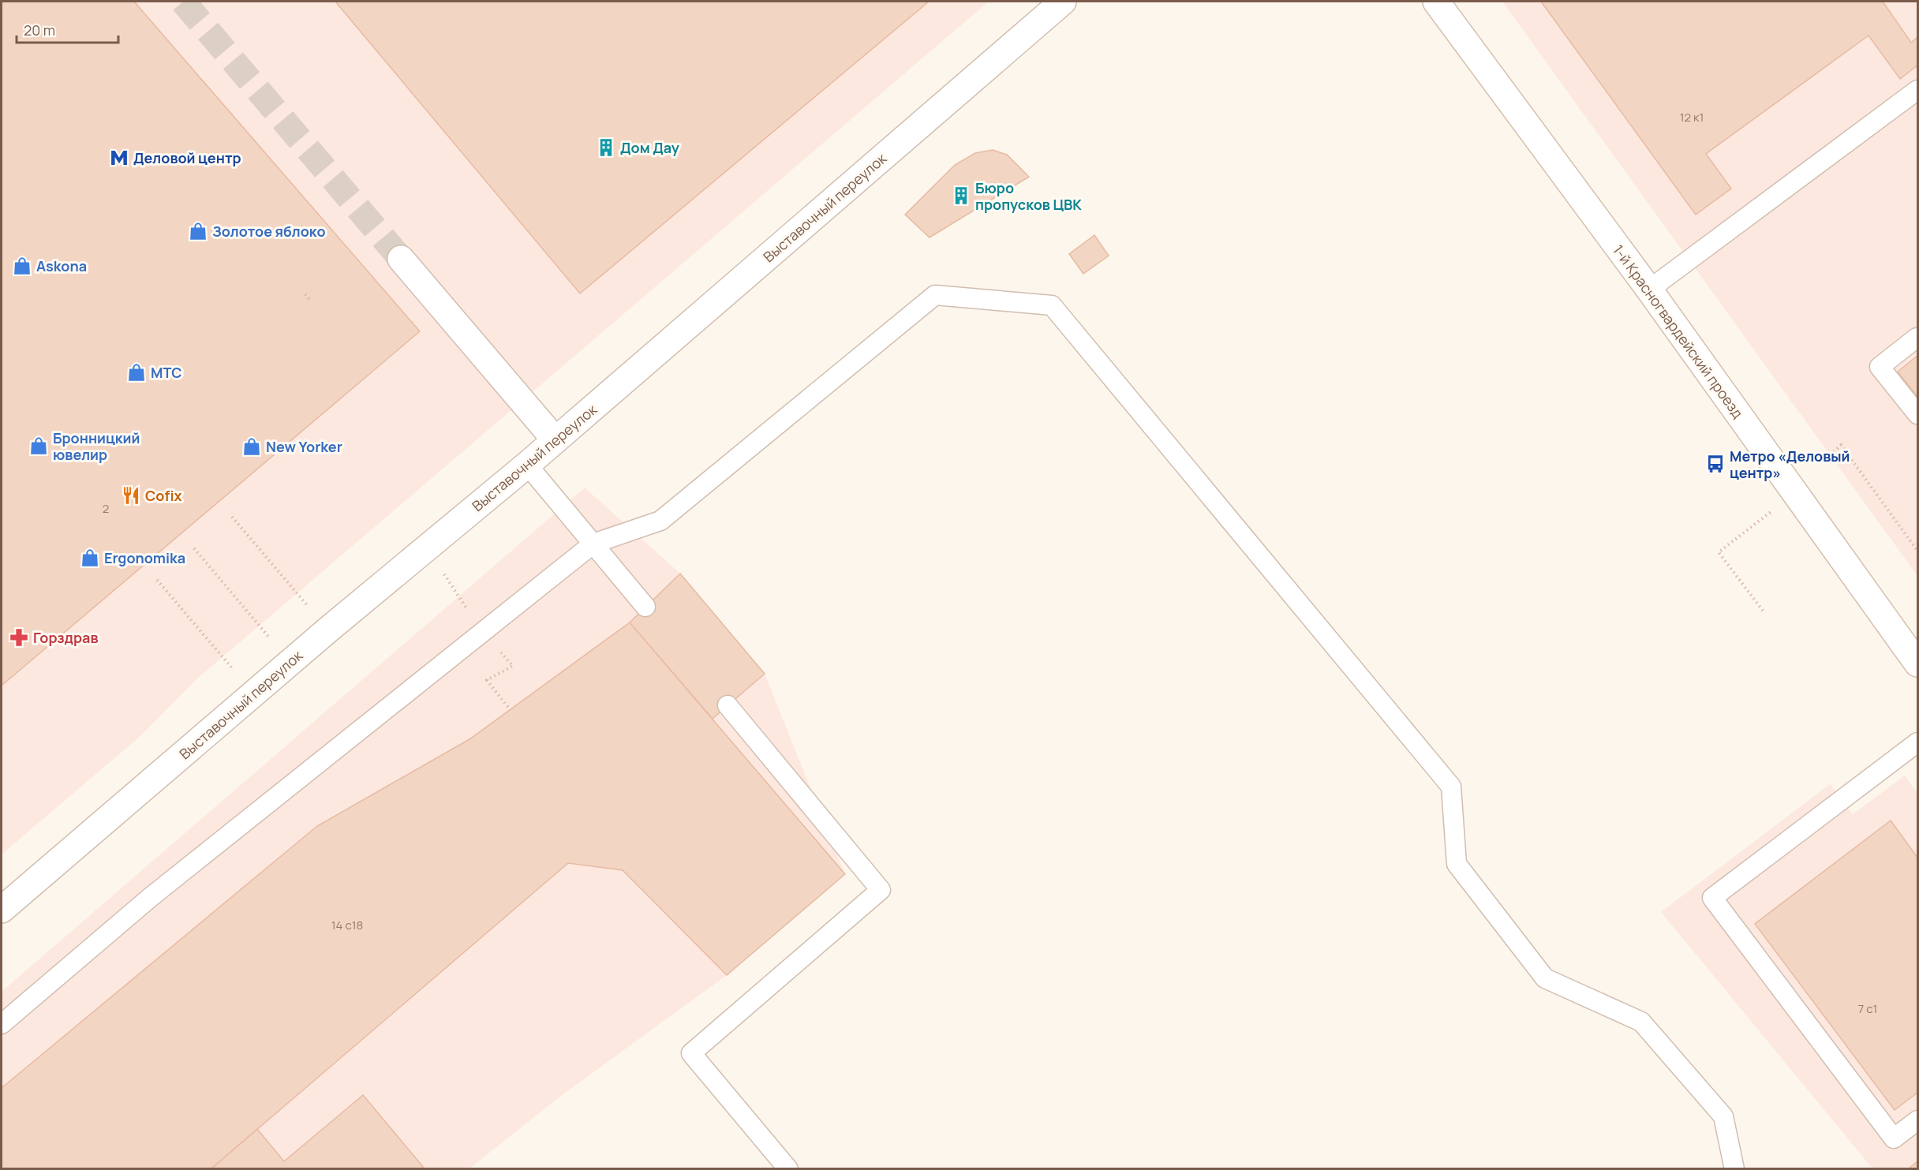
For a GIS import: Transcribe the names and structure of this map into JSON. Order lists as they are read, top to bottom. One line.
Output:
{"streets":{"street":["Выставочный переулок","1-й Красногвардейский проезд"]},"places":{"building":["Дом Дау","Бюро пропусков ЦВК"],"metro station":["Деловой центр"],"shop":["Золотое яблоко","Askona","МТС","Бронницкий ювелир","New Yorker","Ergonomika"],"bus stop":["Метро «Деловый центр»"],"restaurant":["Cofix"],"pharmacy":["Горздрав"]},"house_numbers":["12 к1","2","14 с18","7 с1"],"scale_bar":"20 m"}
